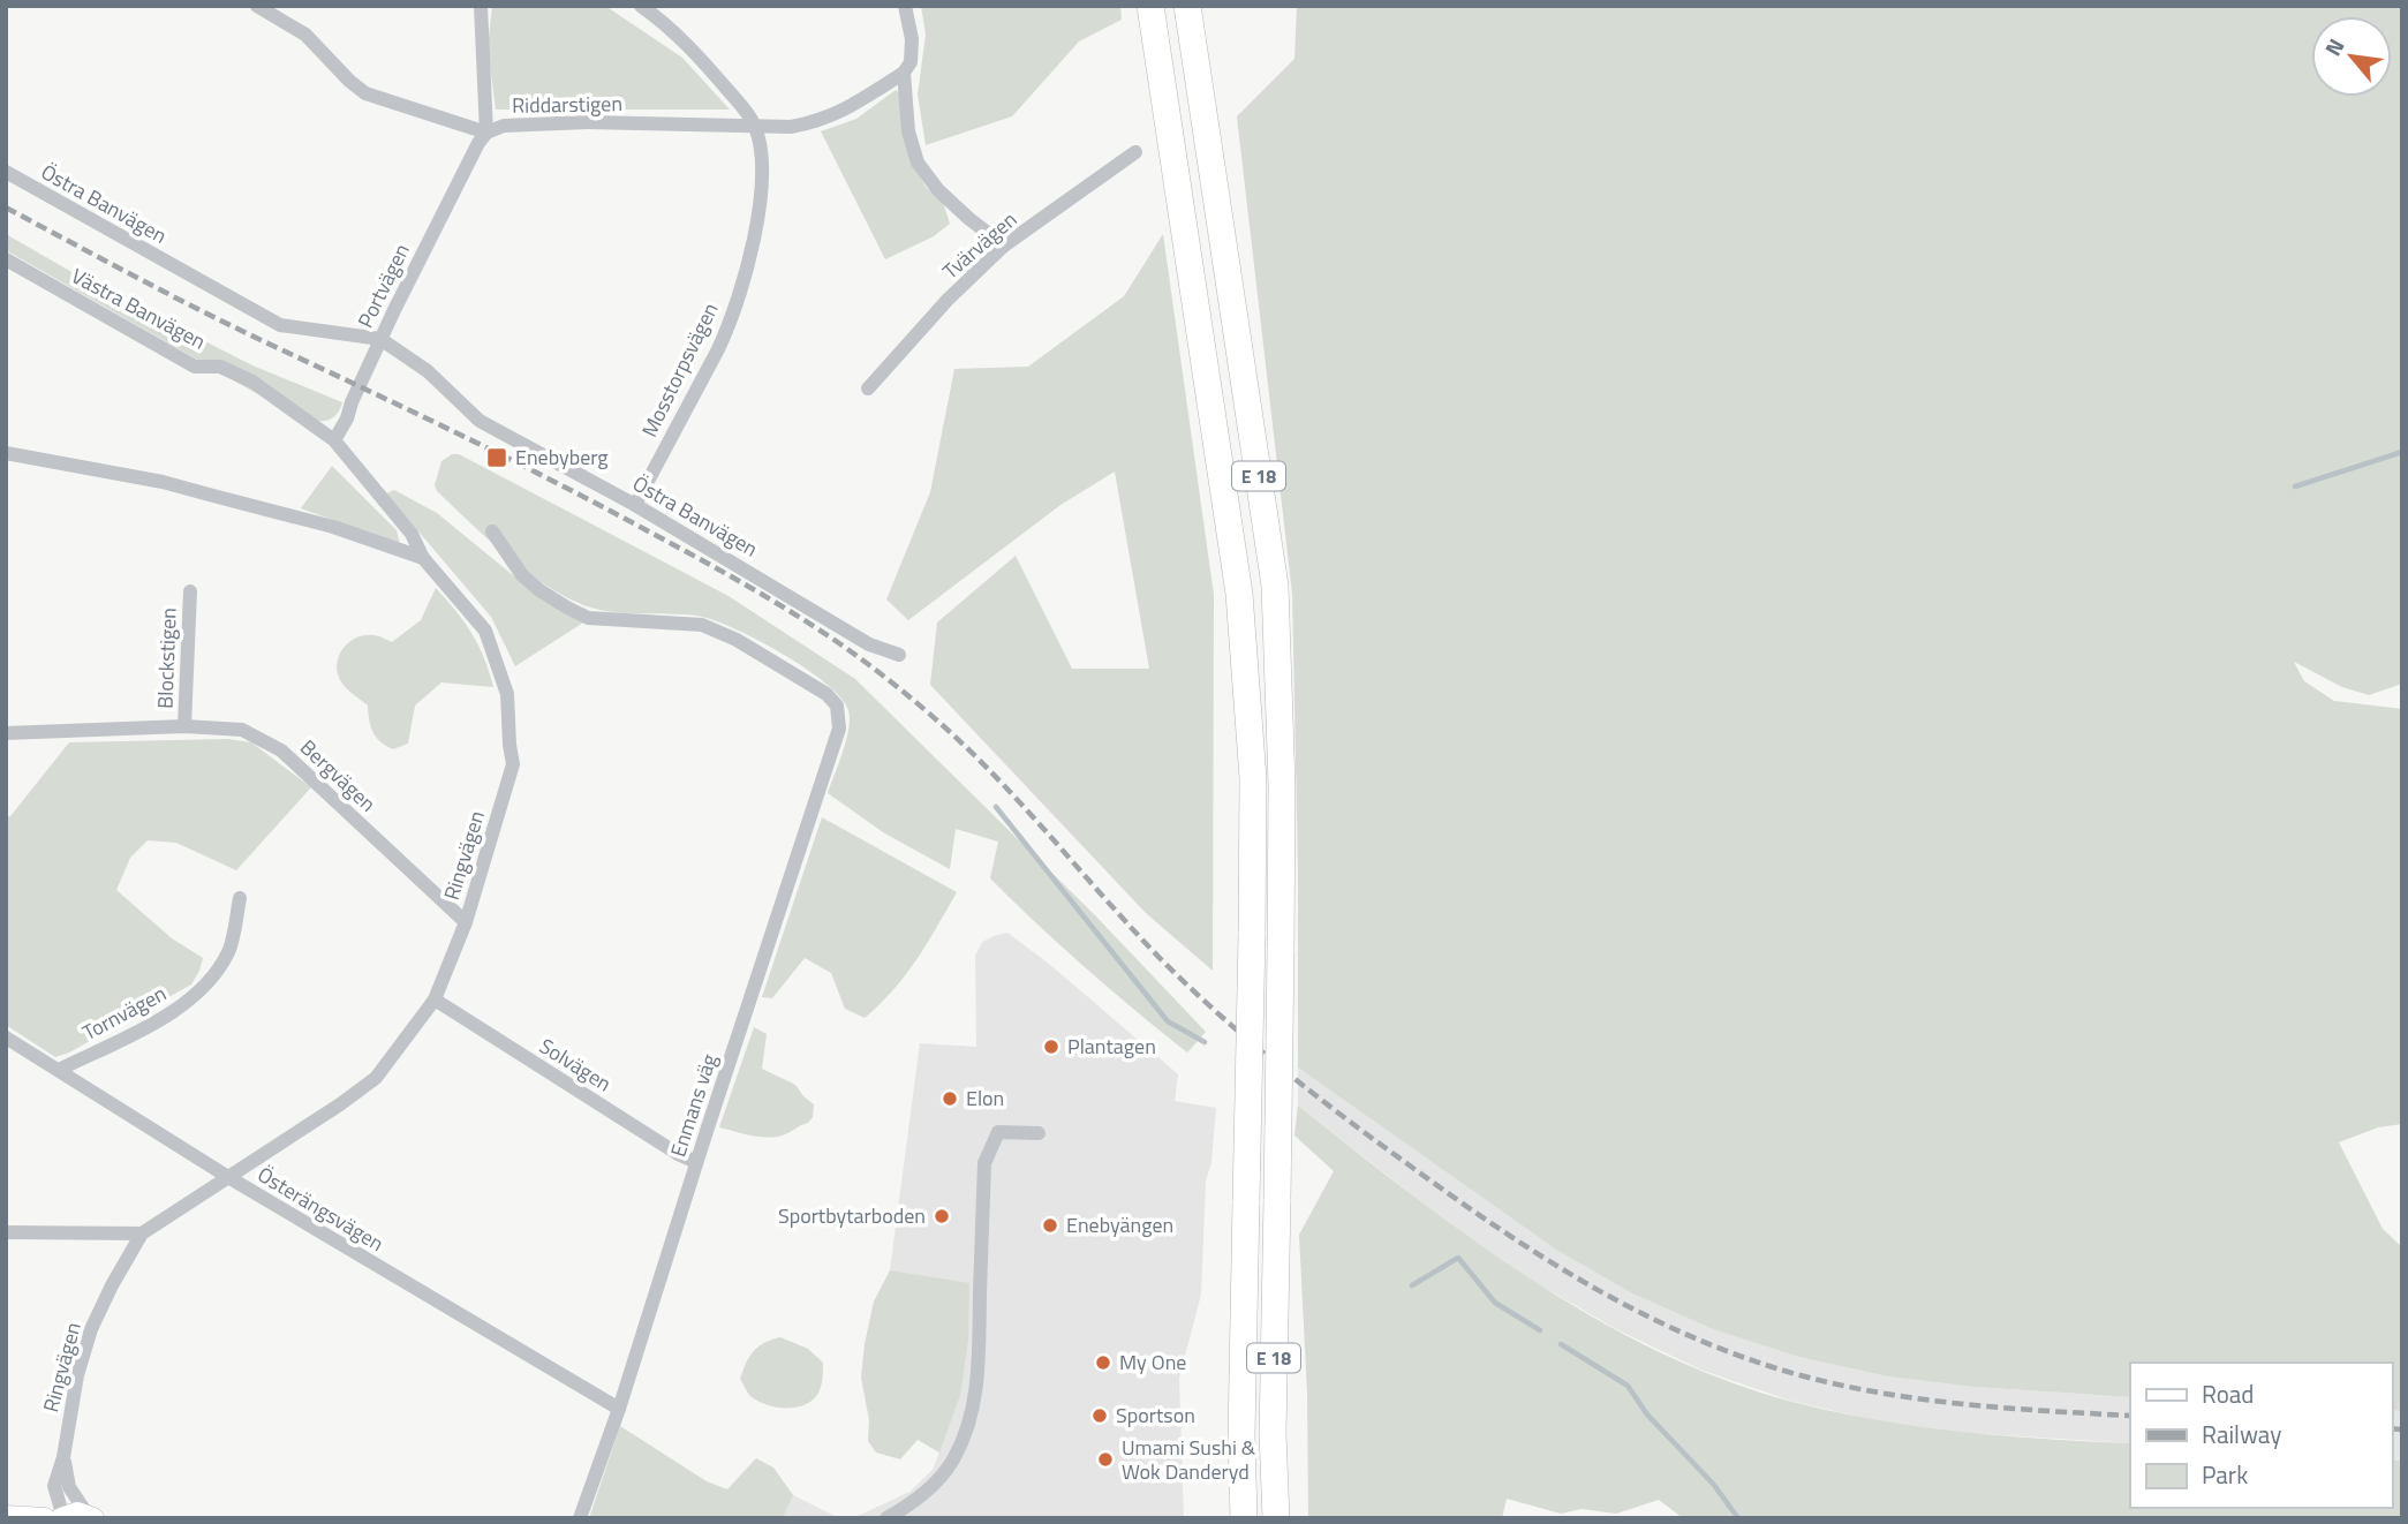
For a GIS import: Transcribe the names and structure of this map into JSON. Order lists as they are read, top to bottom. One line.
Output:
{"streets":{"highway":["E 18"],"street":["Riddarstigen","Östra Banvägen","Tvärvägen","Portvägen","Västra Banvägen","Mosstorpsvägen","Blockstigen","Bergvägen","Ringvägen","Tornvägen","Solvägen","Enmans väg","Österängsvägen"]},"crossings":[["Riddarstigen","Portvägen"],["Riddarstigen","Mosstorpsvägen"],["Östra Banvägen","Portvägen"],["Östra Banvägen","Mosstorpsvägen"],["Portvägen","Västra Banvägen"],["Blockstigen","Bergvägen"],["Bergvägen","Ringvägen"],["Ringvägen","Solvägen"],["Ringvägen","Österängsvägen"],["Tornvägen","Österängsvägen"],["Solvägen","Enmans väg"],["Enmans väg","Österängsvägen"]],"places":{"transit":["Enebyberg"],"other":["Plantagen","Elon","Sportbytarboden","Enebyängen","My One","Sportson","Umami Sushi & Wok Danderyd"]},"legend":["Road","Railway","Park"],"north":"top left"}
